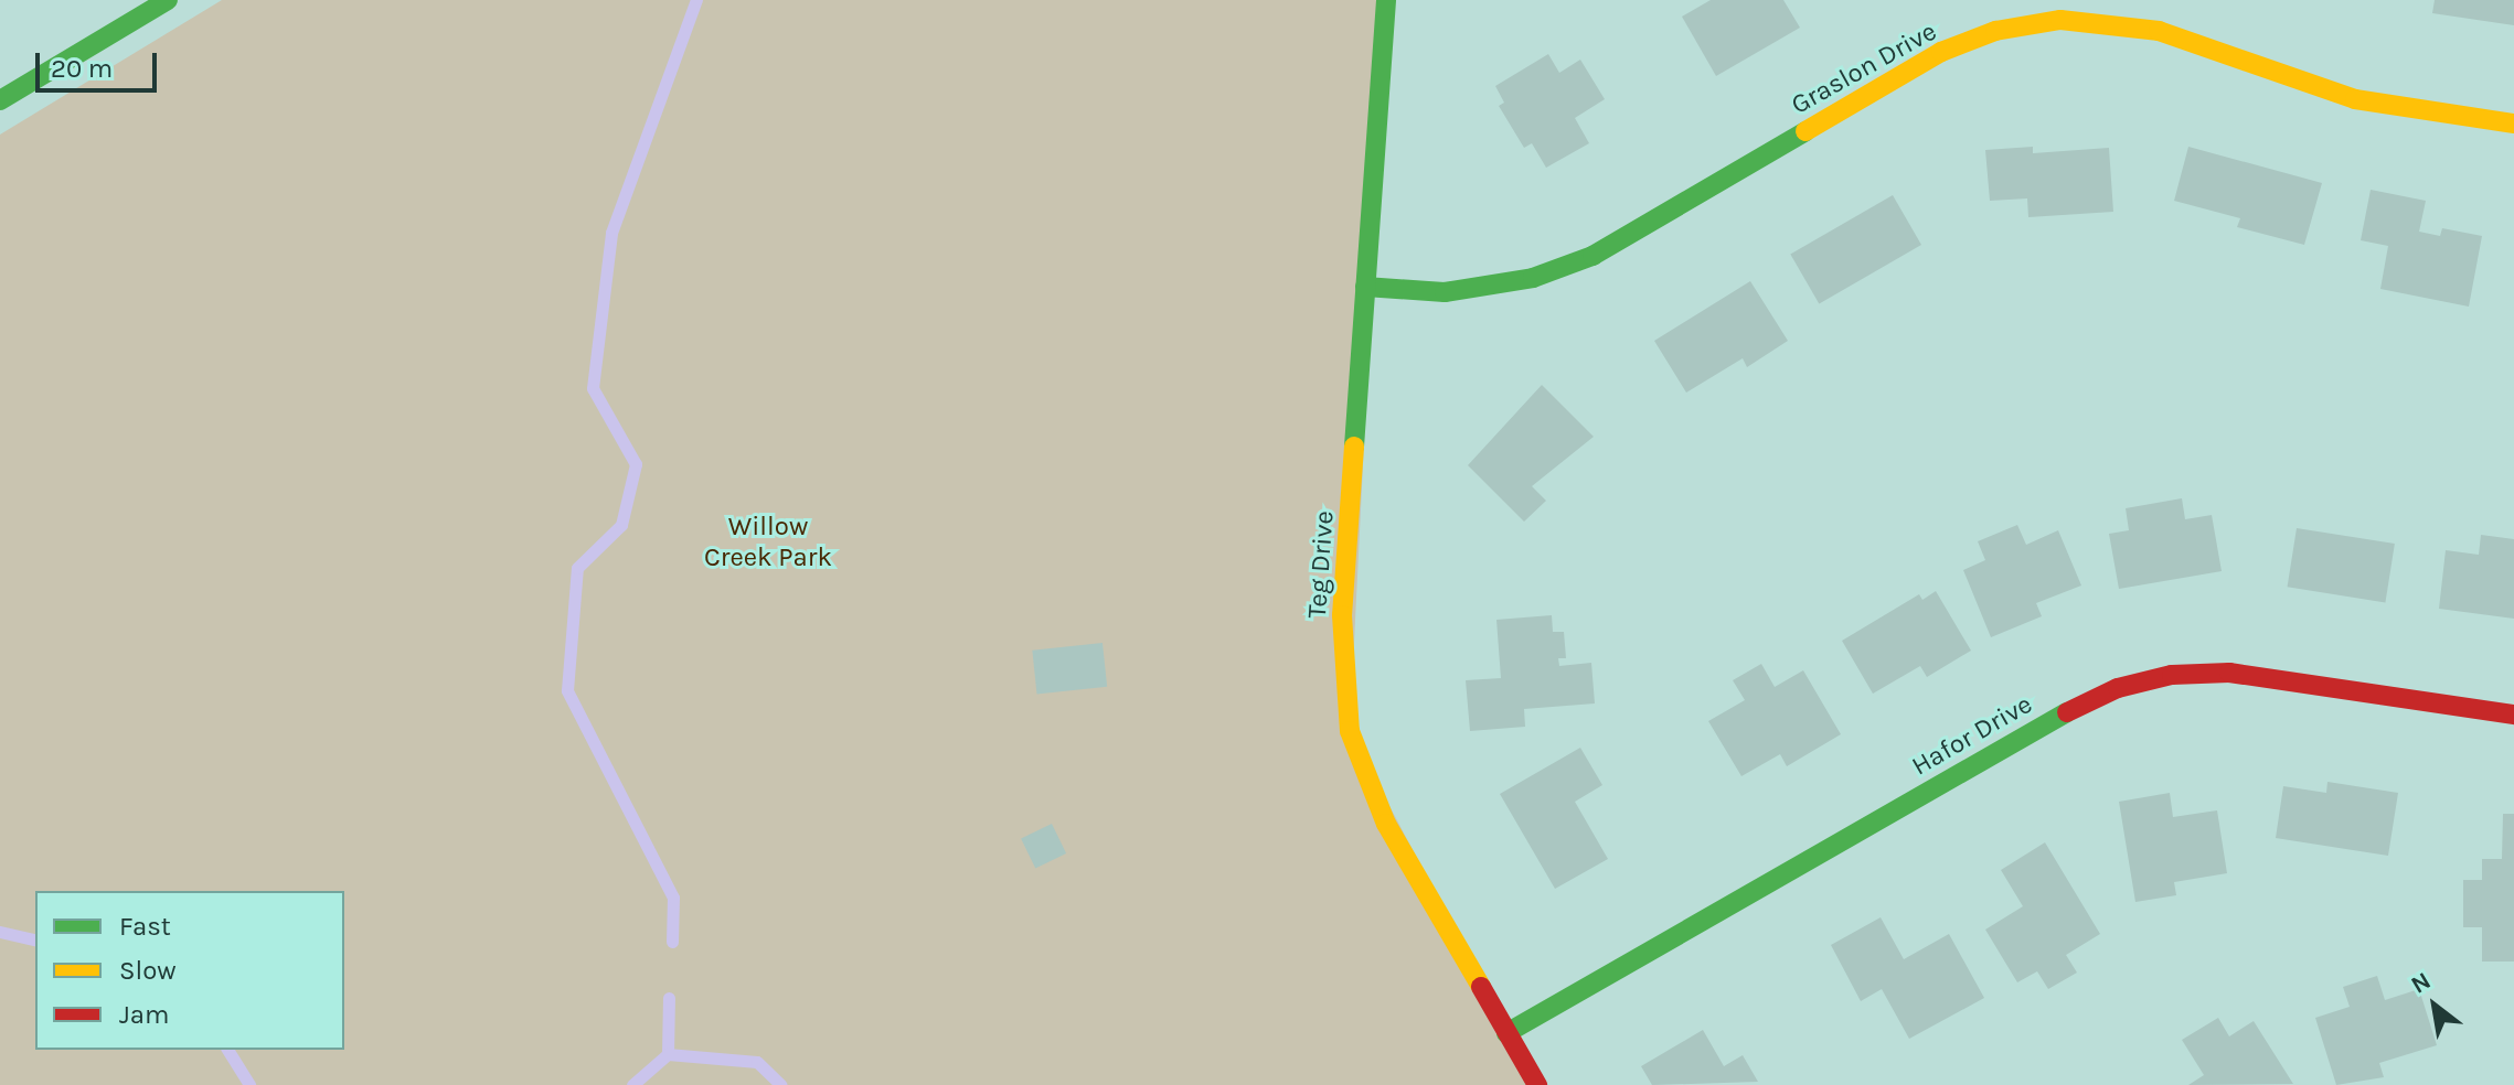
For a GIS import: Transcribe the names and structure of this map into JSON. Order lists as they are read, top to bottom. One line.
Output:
{"streets":{"street":["Graslon Drive","Teg Drive","Hafor Drive"]},"crossings":[["Graslon Drive","Teg Drive"],["Teg Drive","Hafor Drive"]],"parks":["Willow Creek Park"],"legend":["Fast","Slow","Jam"],"scale_bar":"20 m","north":"top left"}
